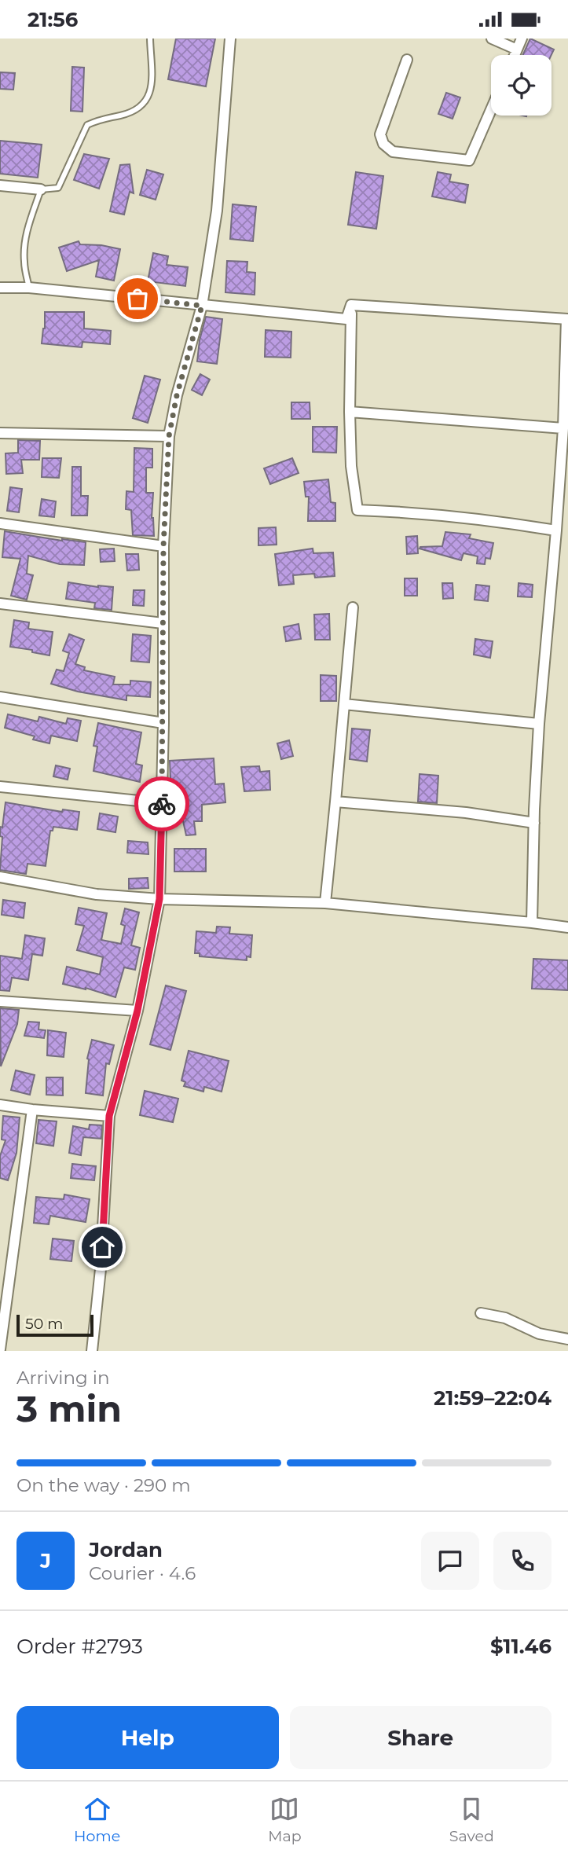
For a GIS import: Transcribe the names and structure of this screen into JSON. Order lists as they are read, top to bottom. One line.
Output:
{"scale_bar":"50 m","page":{"status":"21:56","scale":"50 m","heading":["3 min","Arriving in","21:59–22:04"],"panel":["Jordan","Courier · 4.6","Order #2793","$11.46"],"bar":"On the way · 290 m","round":"J","buttons":["Help","Share"],"tabs":["Home","Map","Saved"]}}
